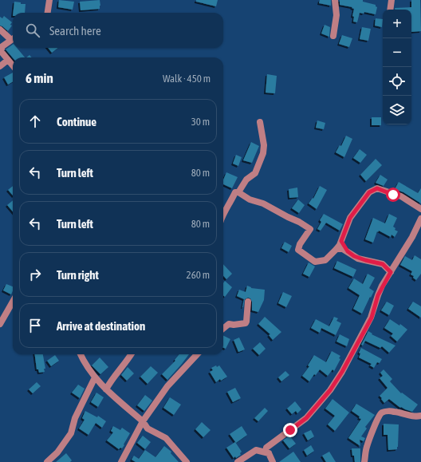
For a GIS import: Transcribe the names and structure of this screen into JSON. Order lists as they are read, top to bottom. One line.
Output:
{"page":{"map_buttons":["+","−"],"search":"Search here","heading":["6 min","Walk · 450 m"],"list":[["Continue","30 m"],["Turn left","80 m"],["Turn left","80 m"],["Turn right","260 m"],"Arrive at destination"]}}
